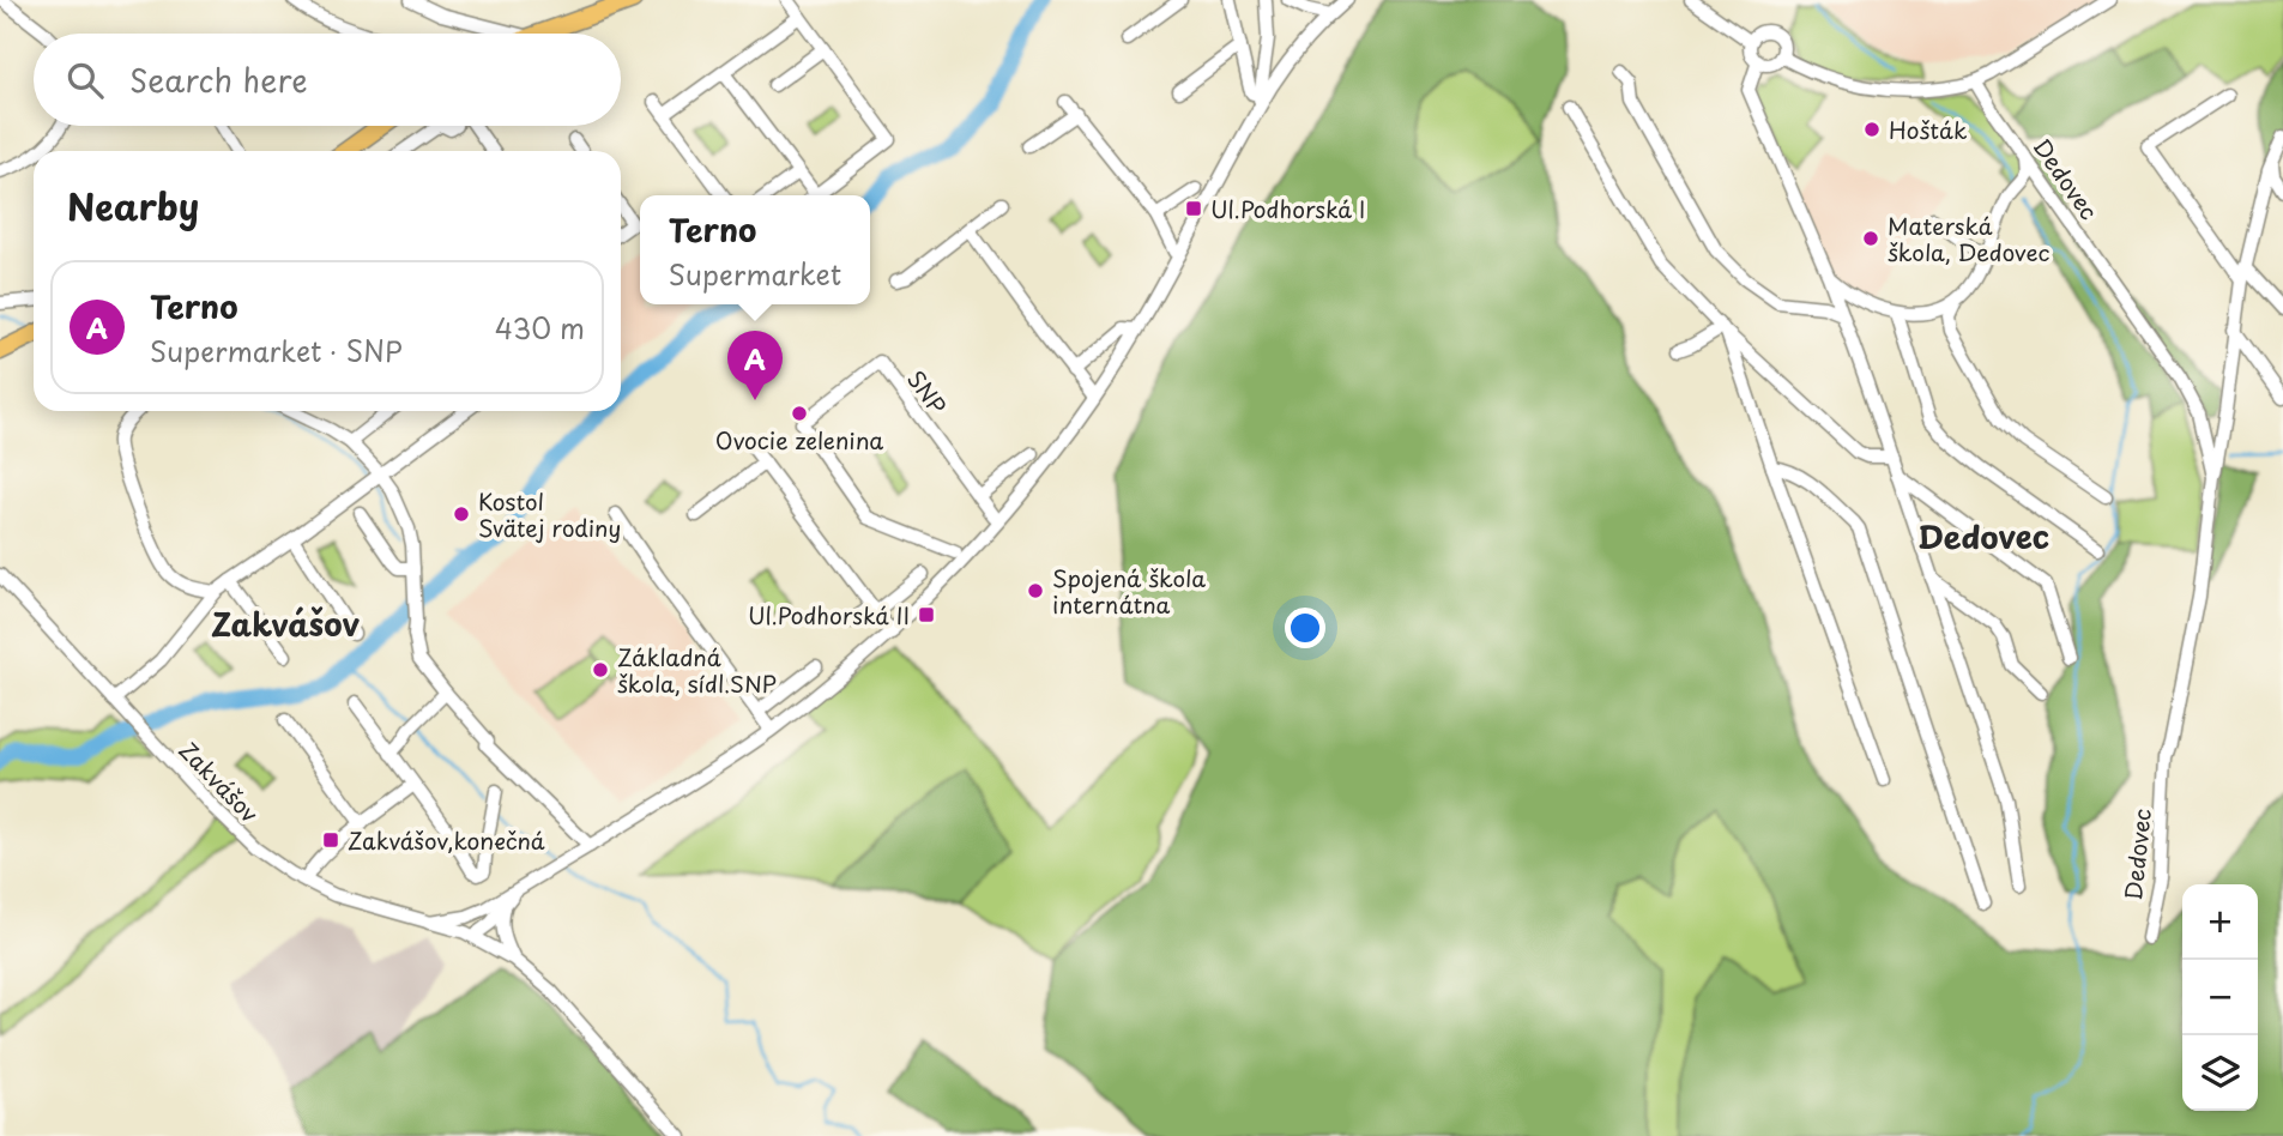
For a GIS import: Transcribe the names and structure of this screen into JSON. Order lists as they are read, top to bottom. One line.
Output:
{"streets":{"street":["Dedovec","SNP","Zakvášov"]},"districts":["Dedovec","Zakvášov"],"places":{"other":["Hošták","Materská škola, Dedovec","Ovocie zelenina","Kostol Svätej rodiny","Spojená škola internátna","Základná škola, sídl.SNP"],"transit":["Ul.Podhorská I","Ul.Podhorská II","Zakvášov,konečná"]},"page":{"search":"Search here","heading":"Nearby","popup":["Terno","Supermarket"],"list":[{"mark":"A","name":"Terno","note":"Supermarket · SNP","value":"430 m"}],"pins":"A","map_buttons":["+","−"]}}
